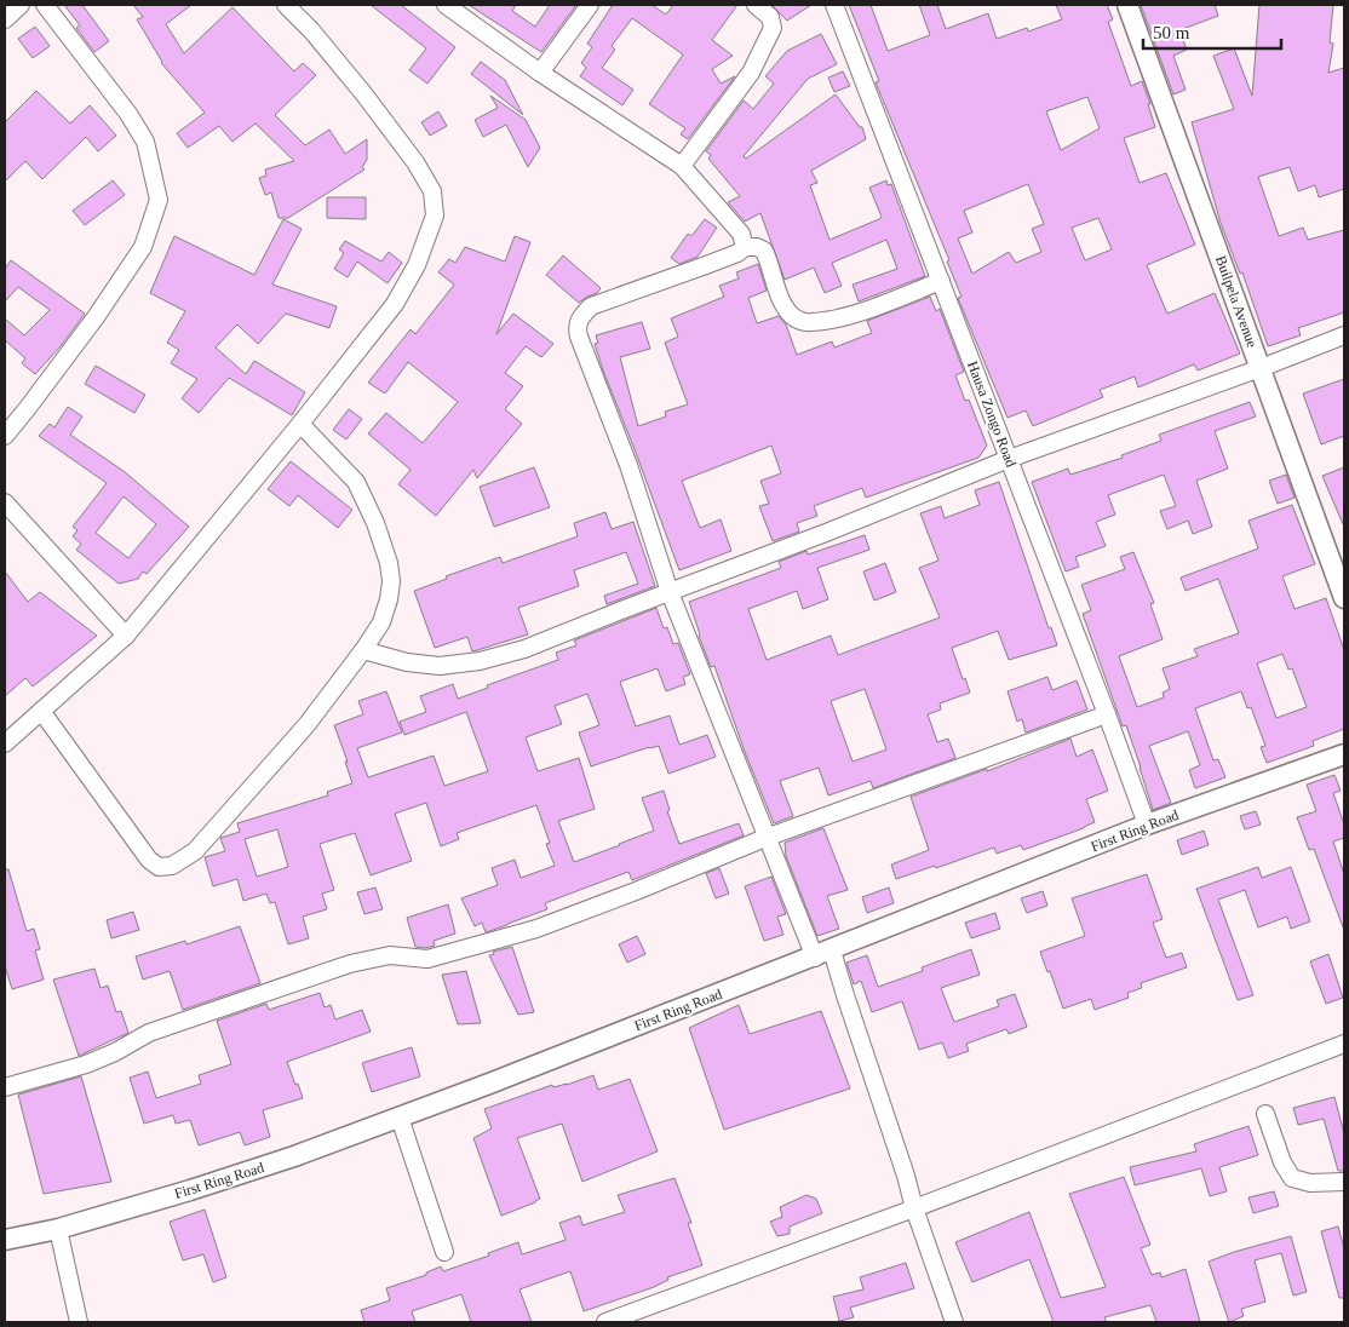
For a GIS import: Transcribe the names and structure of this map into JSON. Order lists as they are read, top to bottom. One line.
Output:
{"streets":{"street":["Builpela Avenue","Hausa Zongo Road","First Ring Road"]},"crossings":[["Hausa Zongo Road","First Ring Road"]],"scale_bar":"50 m"}
